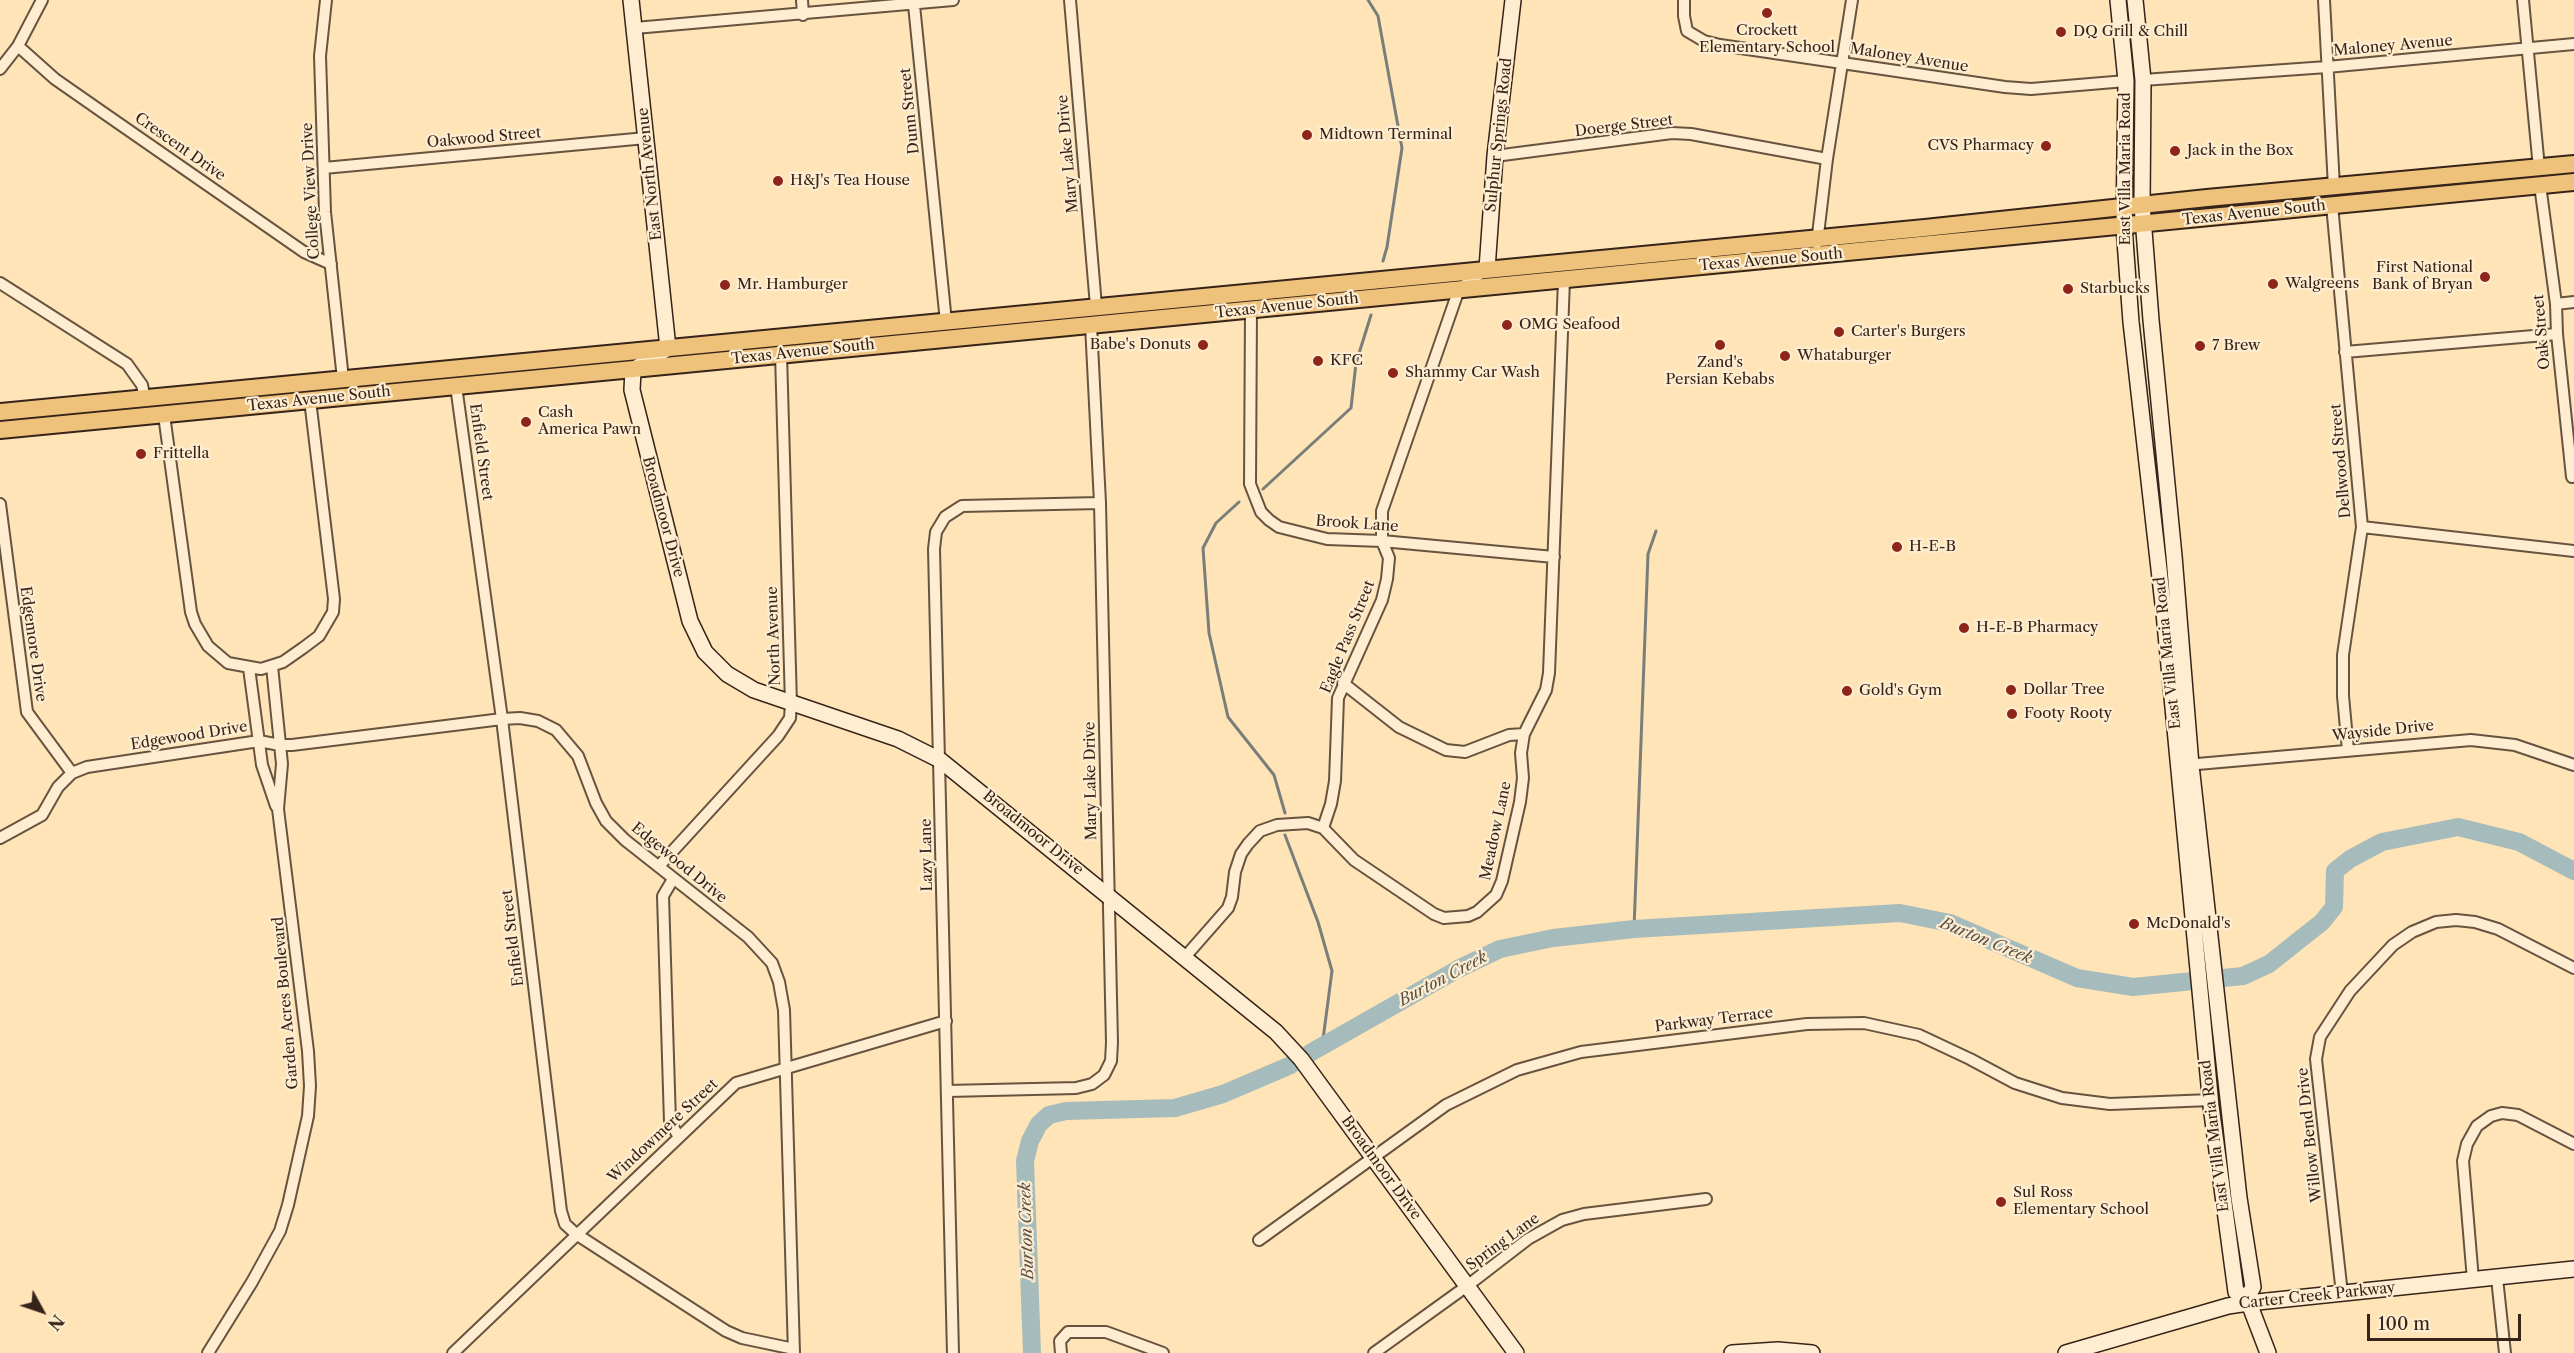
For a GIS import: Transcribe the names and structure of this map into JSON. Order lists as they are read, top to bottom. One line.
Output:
{"streets":{"main road":["Sulphur Springs Road","East Villa Maria Road","East North Avenue","Texas Avenue South","Broadmoor Drive","Carter Creek Parkway"],"street":["Maloney Avenue","Dunn Street","Doerge Street","Oakwood Street","Crescent Drive","Mary Lake Drive","College View Drive","Oak Street","Enfield Street","Dellwood Street","Brook Lane","North Avenue","Eagle Pass Street","Edgemore Drive","Wayside Drive","Edgewood Drive","Meadow Lane","Lazy Lane","Garden Acres Boulevard","Parkway Terrace","Windowmere Street","Willow Bend Drive","Spring Lane"]},"crossings":[["Maloney Avenue","East Villa Maria Road"],["Dunn Street","Texas Avenue South"],["Doerge Street","Sulphur Springs Road"],["Sulphur Springs Road","Texas Avenue South"],["Oakwood Street","East North Avenue"],["Oakwood Street","College View Drive"],["Crescent Drive","College View Drive"],["Mary Lake Drive","Texas Avenue South"],["Mary Lake Drive","Broadmoor Drive"],["Mary Lake Drive","Lazy Lane"],["East Villa Maria Road","Texas Avenue South"],["East Villa Maria Road","Wayside Drive"],["East Villa Maria Road","Parkway Terrace"],["East Villa Maria Road","Carter Creek Parkway"],["East North Avenue","Texas Avenue South"],["College View Drive","Texas Avenue South"],["Texas Avenue South","Oak Street"],["Texas Avenue South","Enfield Street"],["Texas Avenue South","Dellwood Street"],["Texas Avenue South","Broadmoor Drive"],["Texas Avenue South","Brook Lane"],["Texas Avenue South","North Avenue"],["Texas Avenue South","Eagle Pass Street"],["Texas Avenue South","Meadow Lane"],["Enfield Street","Edgewood Drive"],["Enfield Street","Windowmere Street"],["Dellwood Street","Wayside Drive"],["Broadmoor Drive","North Avenue"],["Broadmoor Drive","Lazy Lane"],["Broadmoor Drive","Parkway Terrace"],["Broadmoor Drive","Spring Lane"],["Brook Lane","Eagle Pass Street"],["Brook Lane","Meadow Lane"],["North Avenue","Edgewood Drive"],["Eagle Pass Street","Meadow Lane"],["Edgemore Drive","Edgewood Drive"],["Edgewood Drive","Garden Acres Boulevard"],["Edgewood Drive","Windowmere Street"],["Lazy Lane","Windowmere Street"],["Willow Bend Drive","Carter Creek Parkway"]],"water":["Burton Creek"],"places":["Crockett Elementary School","DQ Grill & Chill","Midtown Terminal","CVS Pharmacy","Jack in the Box","H&J's Tea House","First National Bank of Bryan","Walgreens","Mr. Hamburger","Starbucks","OMG Seafood","Carter's Burgers","Babe's Donuts","Zand's Persian Kebabs","7 Brew","Whataburger","KFC","Shammy Car Wash","Cash America Pawn","Frittella","H-E-B","H-E-B Pharmacy","Dollar Tree","Gold's Gym","Footy Rooty","McDonald's","Sul Ross Elementary School"],"scale_bar":"100 m","north":"bottom right"}
